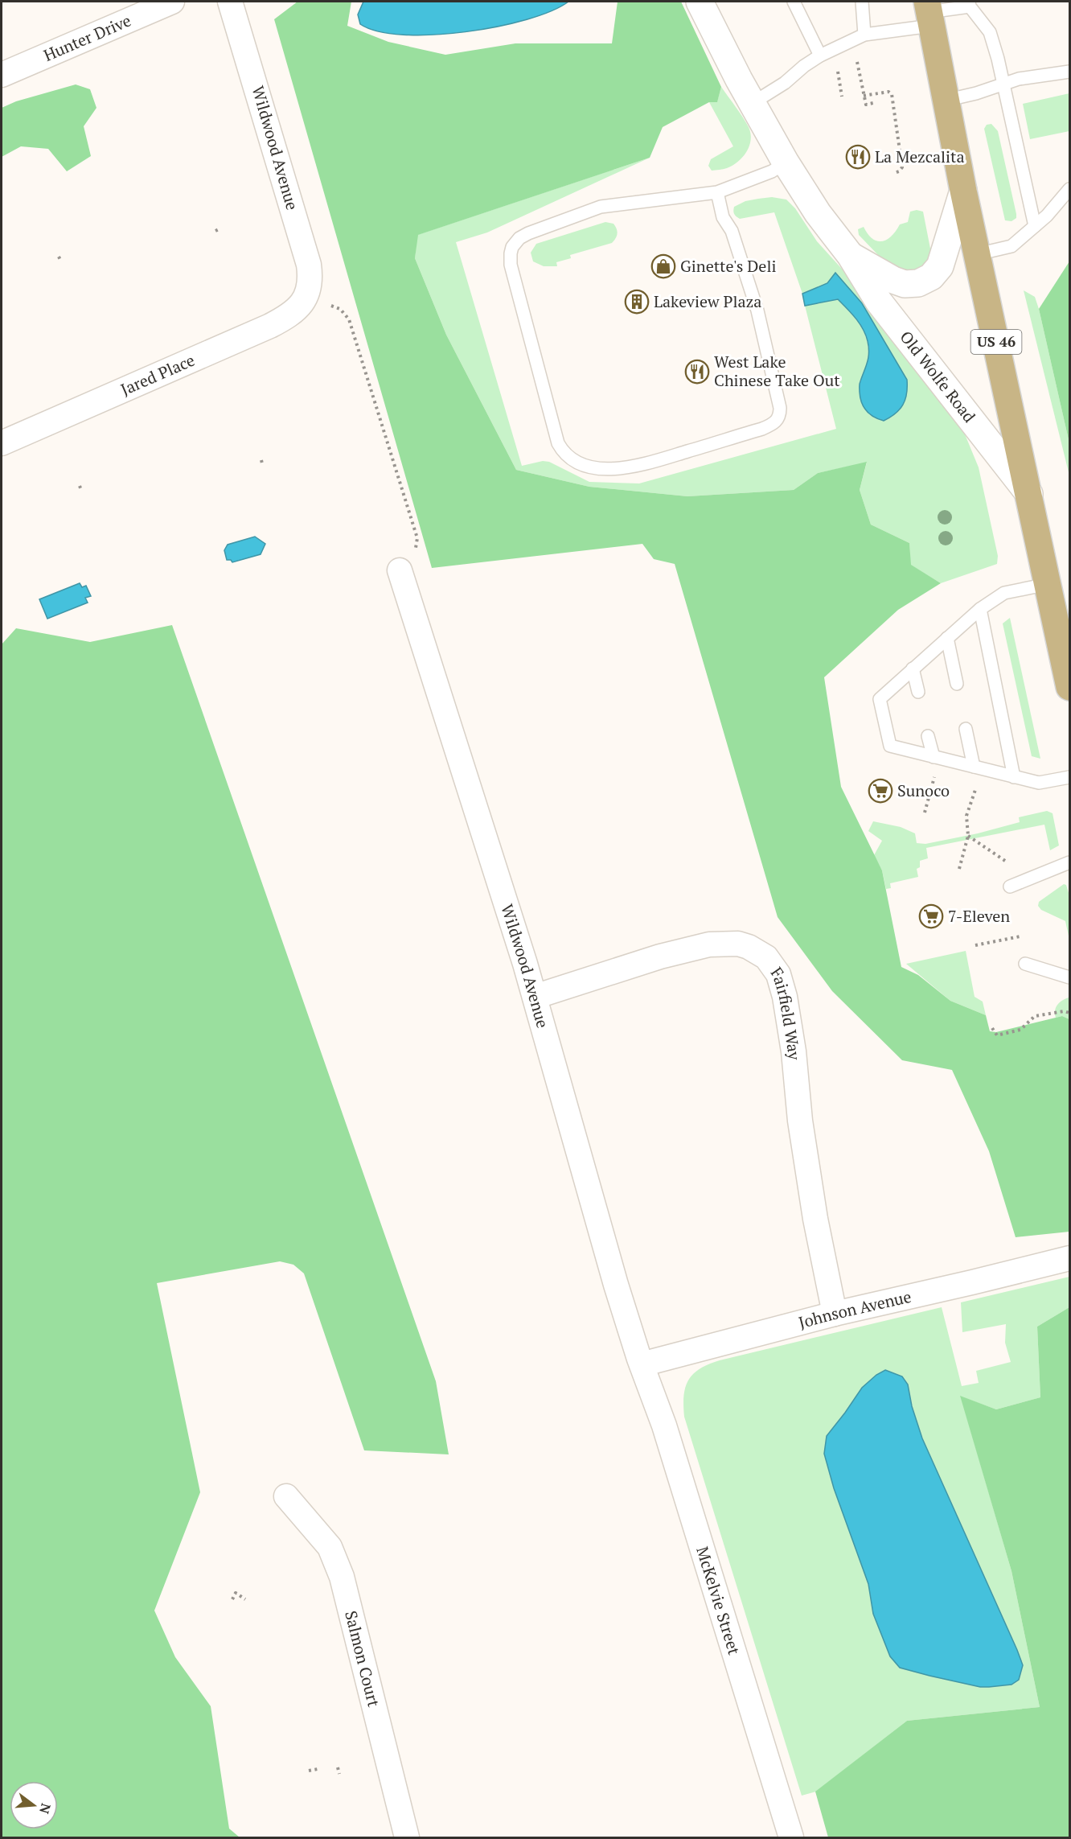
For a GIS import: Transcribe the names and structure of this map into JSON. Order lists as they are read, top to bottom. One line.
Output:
{"streets":{"main road":["US 46"],"street":["Hunter Drive","Wildwood Avenue","Jared Place","Old Wolfe Road","Fairfield Way","Johnson Avenue","McKelvie Street","Salmon Court"]},"crossings":[["Wildwood Avenue","Jared Place"],["Wildwood Avenue","Fairfield Way"],["Wildwood Avenue","Johnson Avenue"],["Wildwood Avenue","McKelvie Street"],["US 46","Old Wolfe Road"],["Fairfield Way","Johnson Avenue"],["Johnson Avenue","McKelvie Street"]],"places":{"restaurant":["La Mezcalita","West Lake Chinese Take Out"],"shop":["Ginette's Deli"],"building":["Lakeview Plaza"],"supermarket":["Sunoco","7-Eleven"]},"north":"right"}
